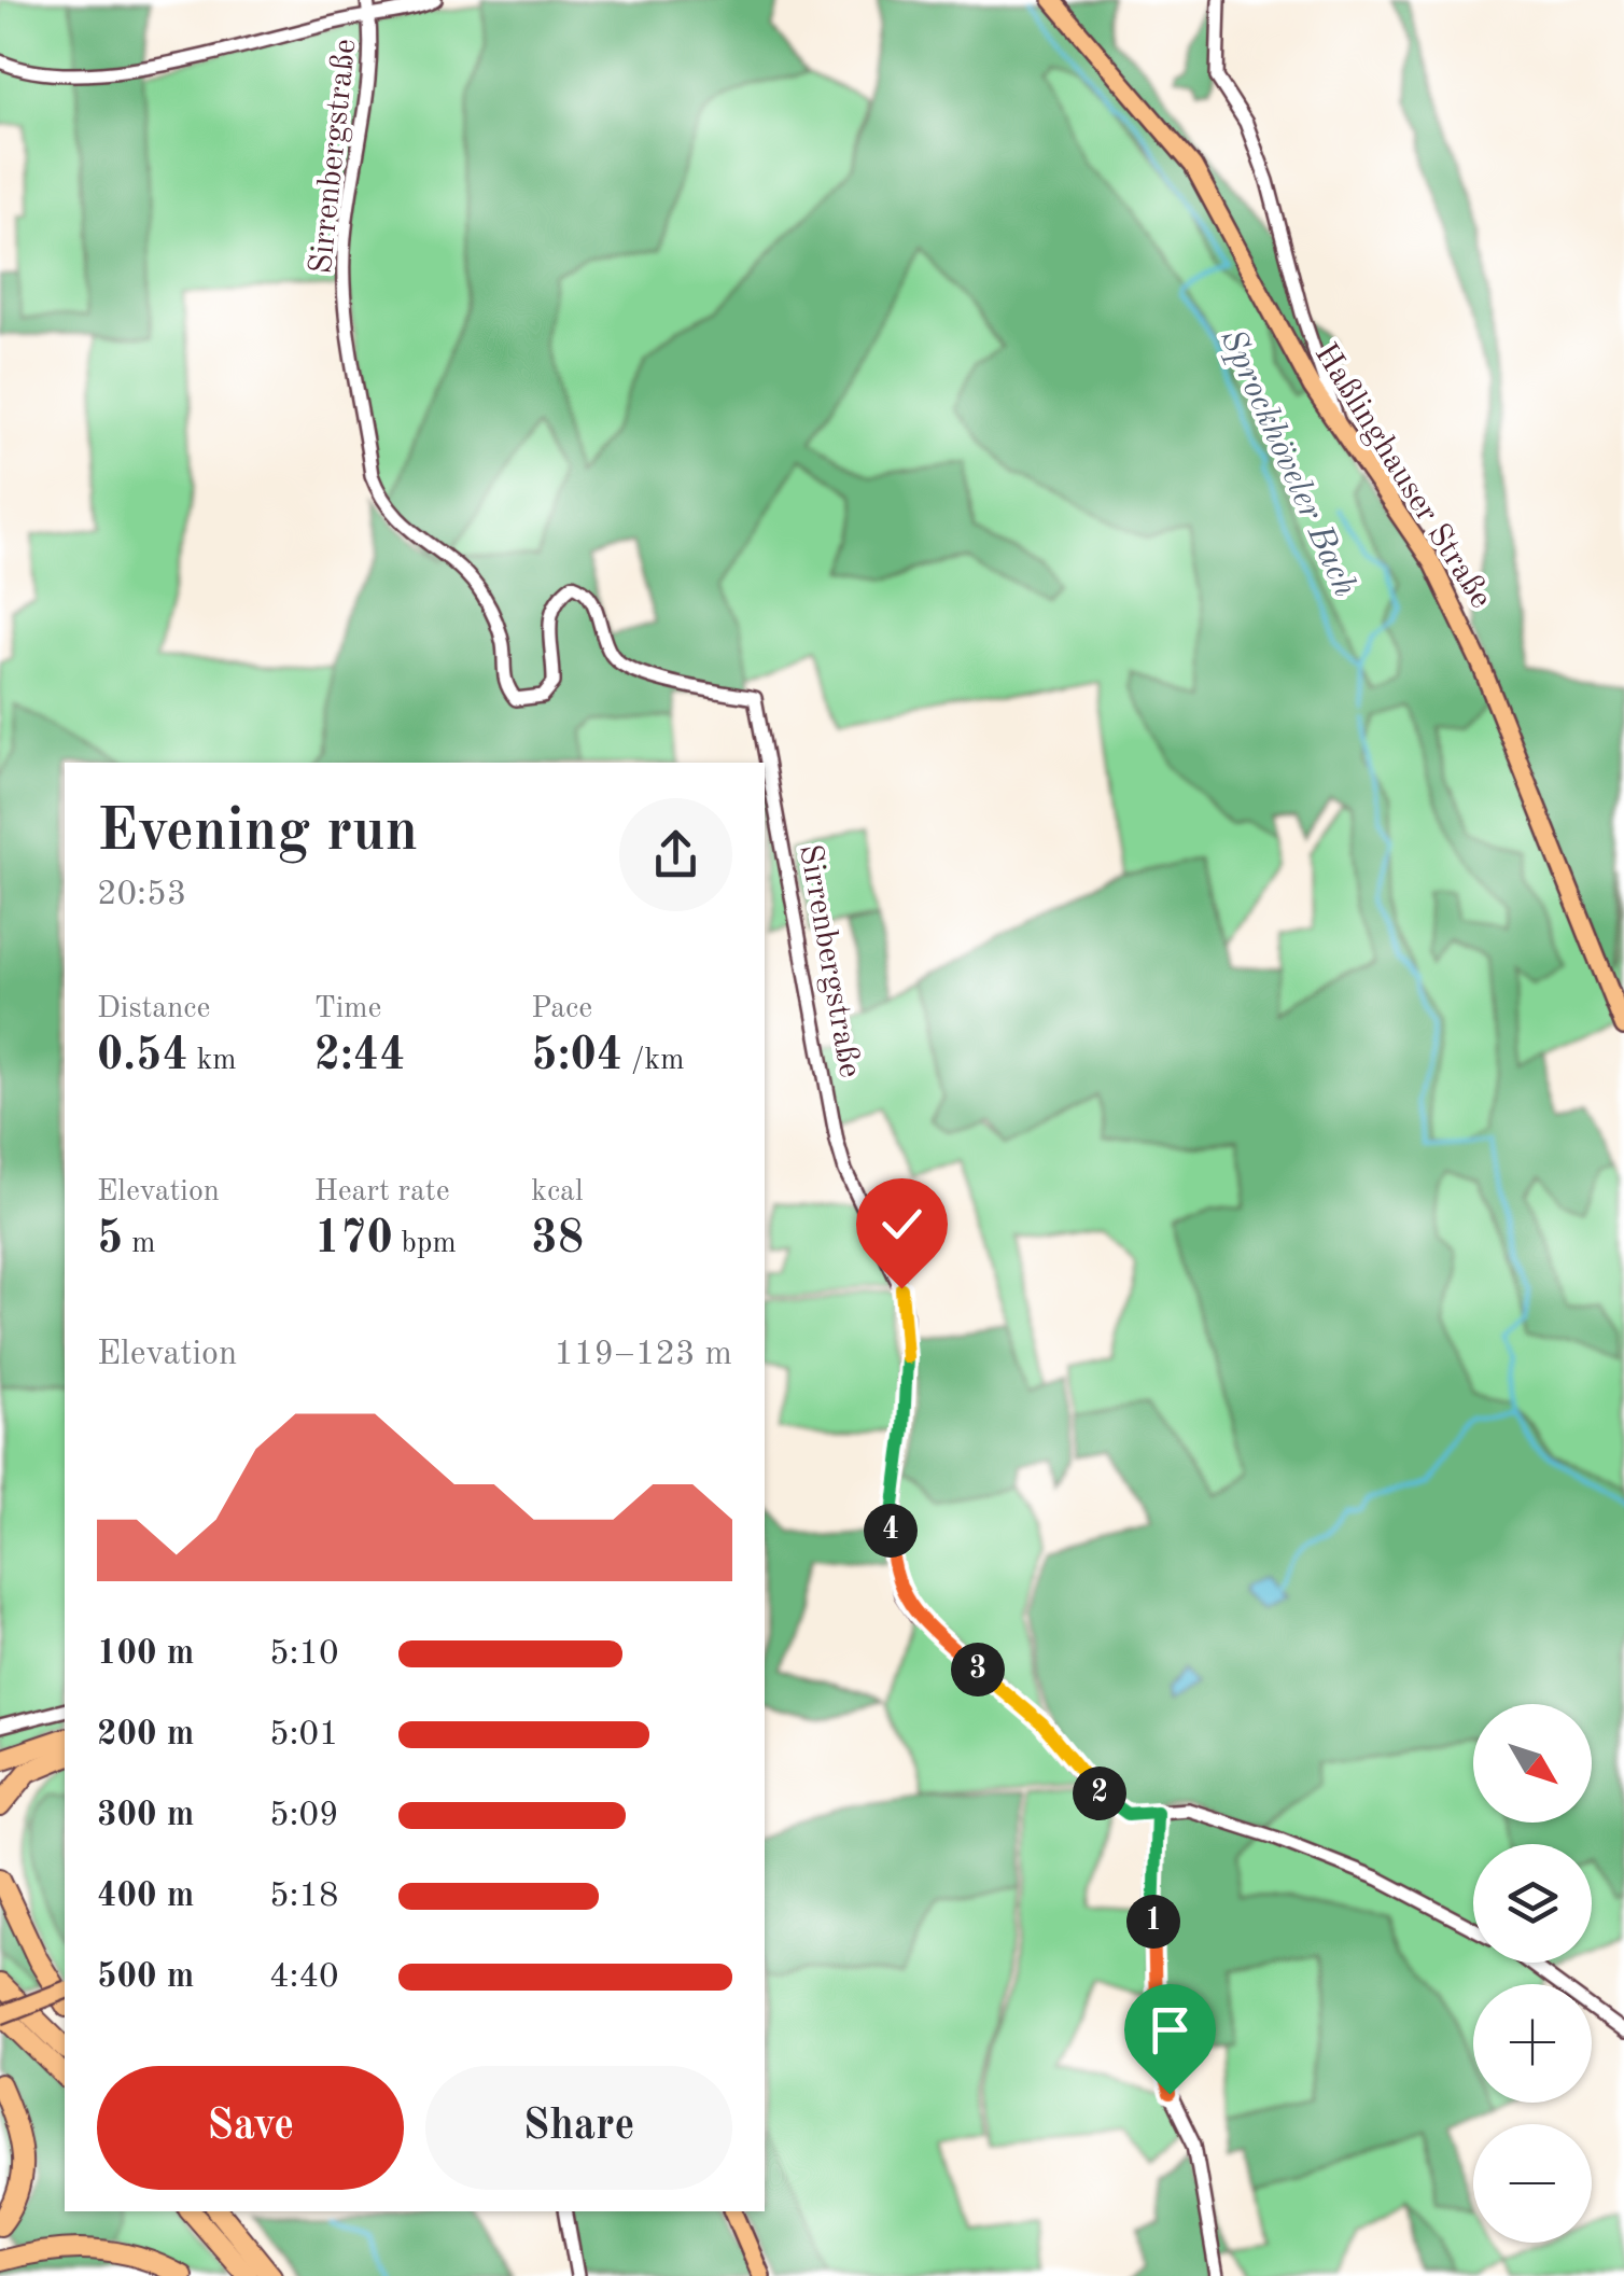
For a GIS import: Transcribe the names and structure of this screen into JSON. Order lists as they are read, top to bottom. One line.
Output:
{"streets":{"main road":["Haßlinghauser Straße"],"street":["Sirrenbergstraße"]},"water":["Sprockhöveler Bach"],"north":"bottom right","page":{"heading":["Evening run","20:53"],"stats":[["Distance","0.54 km"],["Time","2:44"],["Pace","5:04 /km"],["Elevation","5 m"],["Heart rate","170 bpm"],["kcal","38"]],"chart":["Elevation","119–123 m"],"pins":["4","3","2","1"],"list":[{"name":"100 m","note":"5:10"},{"name":"200 m","note":"5:01"},{"name":"300 m","note":"5:09"},{"name":"400 m","note":"5:18"},{"name":"500 m","note":"4:40"}],"map_buttons":["+","−"],"buttons":["Save","Share"]}}
